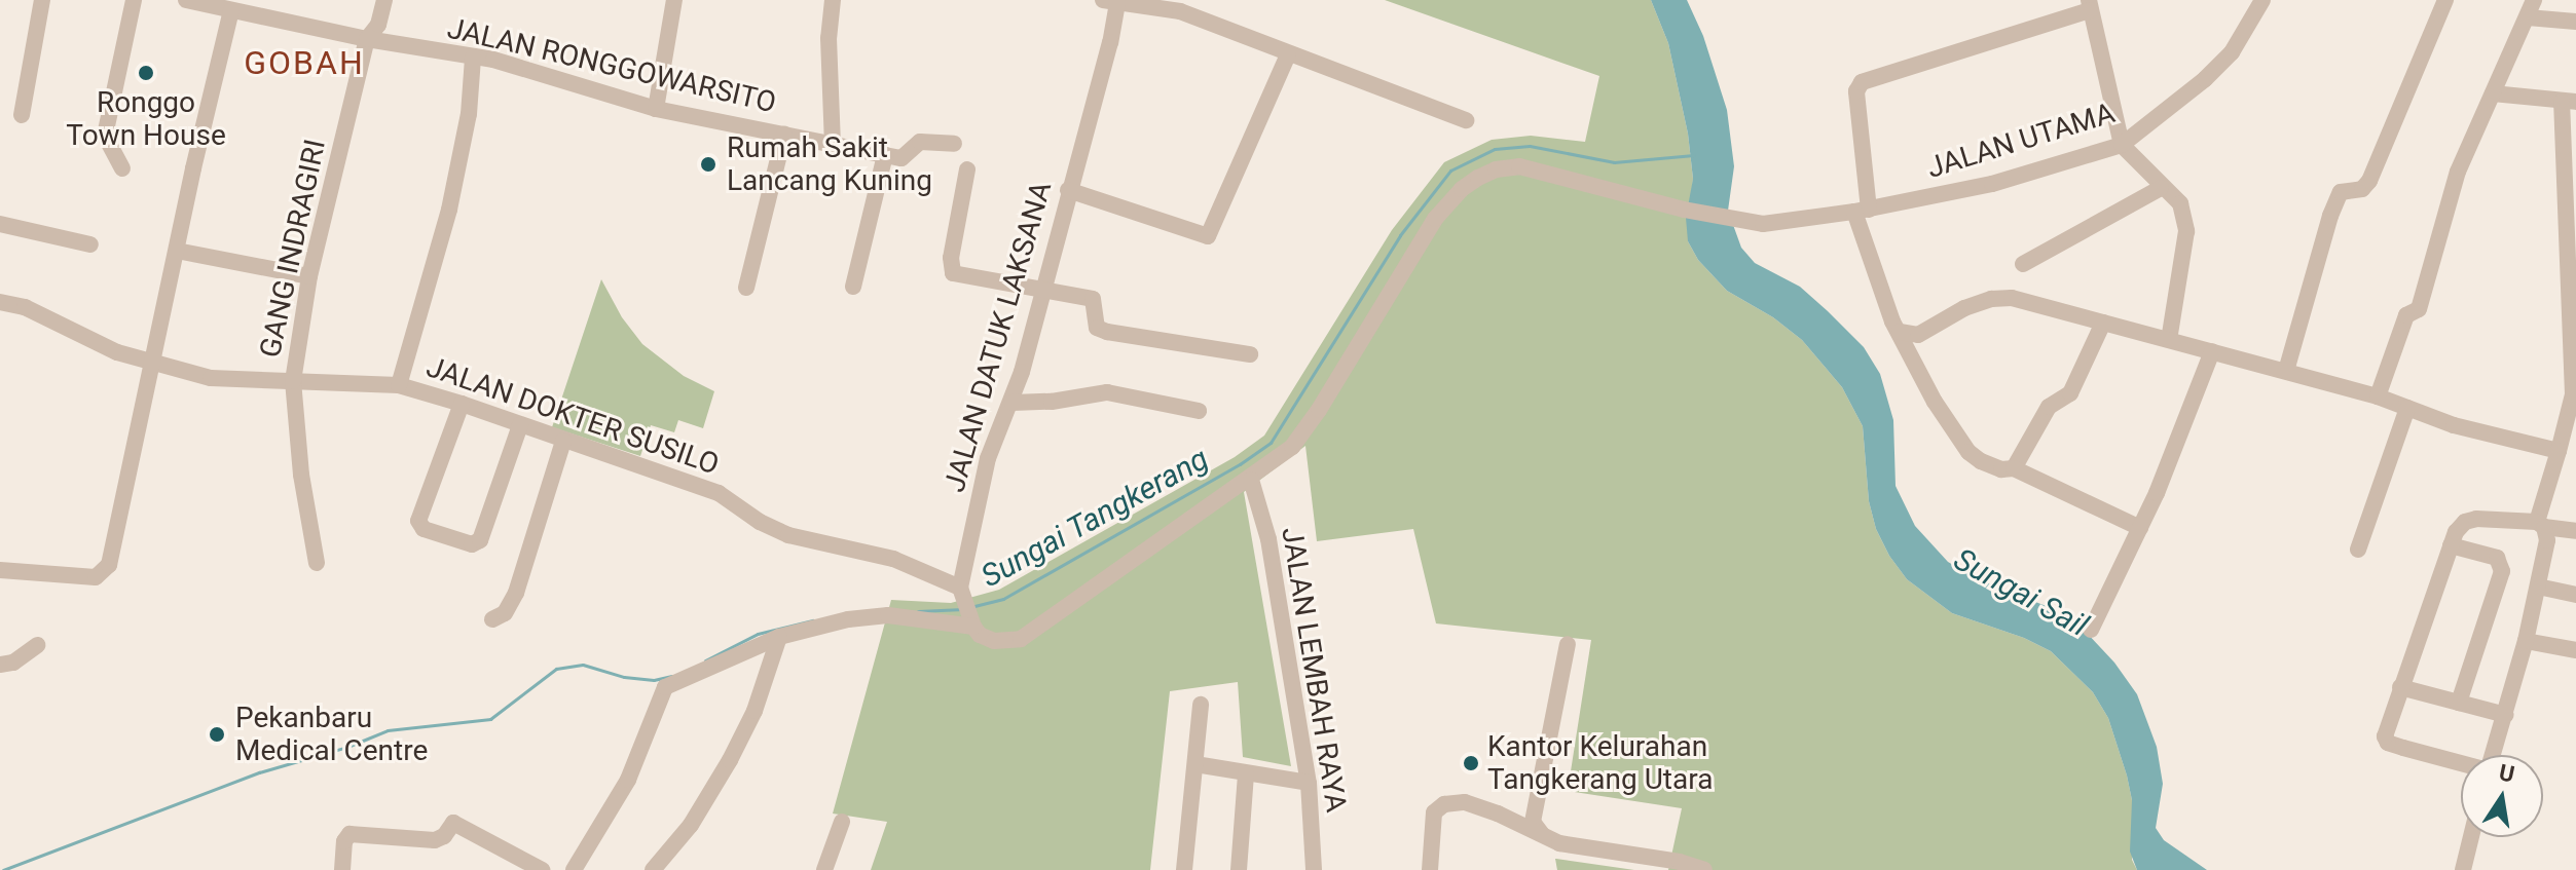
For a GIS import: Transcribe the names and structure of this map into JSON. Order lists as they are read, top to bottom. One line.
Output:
{"streets":{"street":["JALAN RONGGOWARSITO","JALAN UTAMA","GANG INDRAGIRI","JALAN DATUK LAKSANA","JALAN DOKTER SUSILO","JALAN LEMBAH RAYA"]},"crossings":[["JALAN RONGGOWARSITO","GANG INDRAGIRI"],["JALAN UTAMA","JALAN LEMBAH RAYA"],["GANG INDRAGIRI","JALAN DOKTER SUSILO"],["JALAN DATUK LAKSANA","JALAN DOKTER SUSILO"]],"districts":["GOBAH"],"water":["Sungai Tangkerang","Sungai Sail"],"places":["Ronggo Town House","Rumah Sakit Lancang Kuning","Pekanbaru Medical Centre","Kantor Kelurahan Tangkerang Utara"],"north":"top"}
